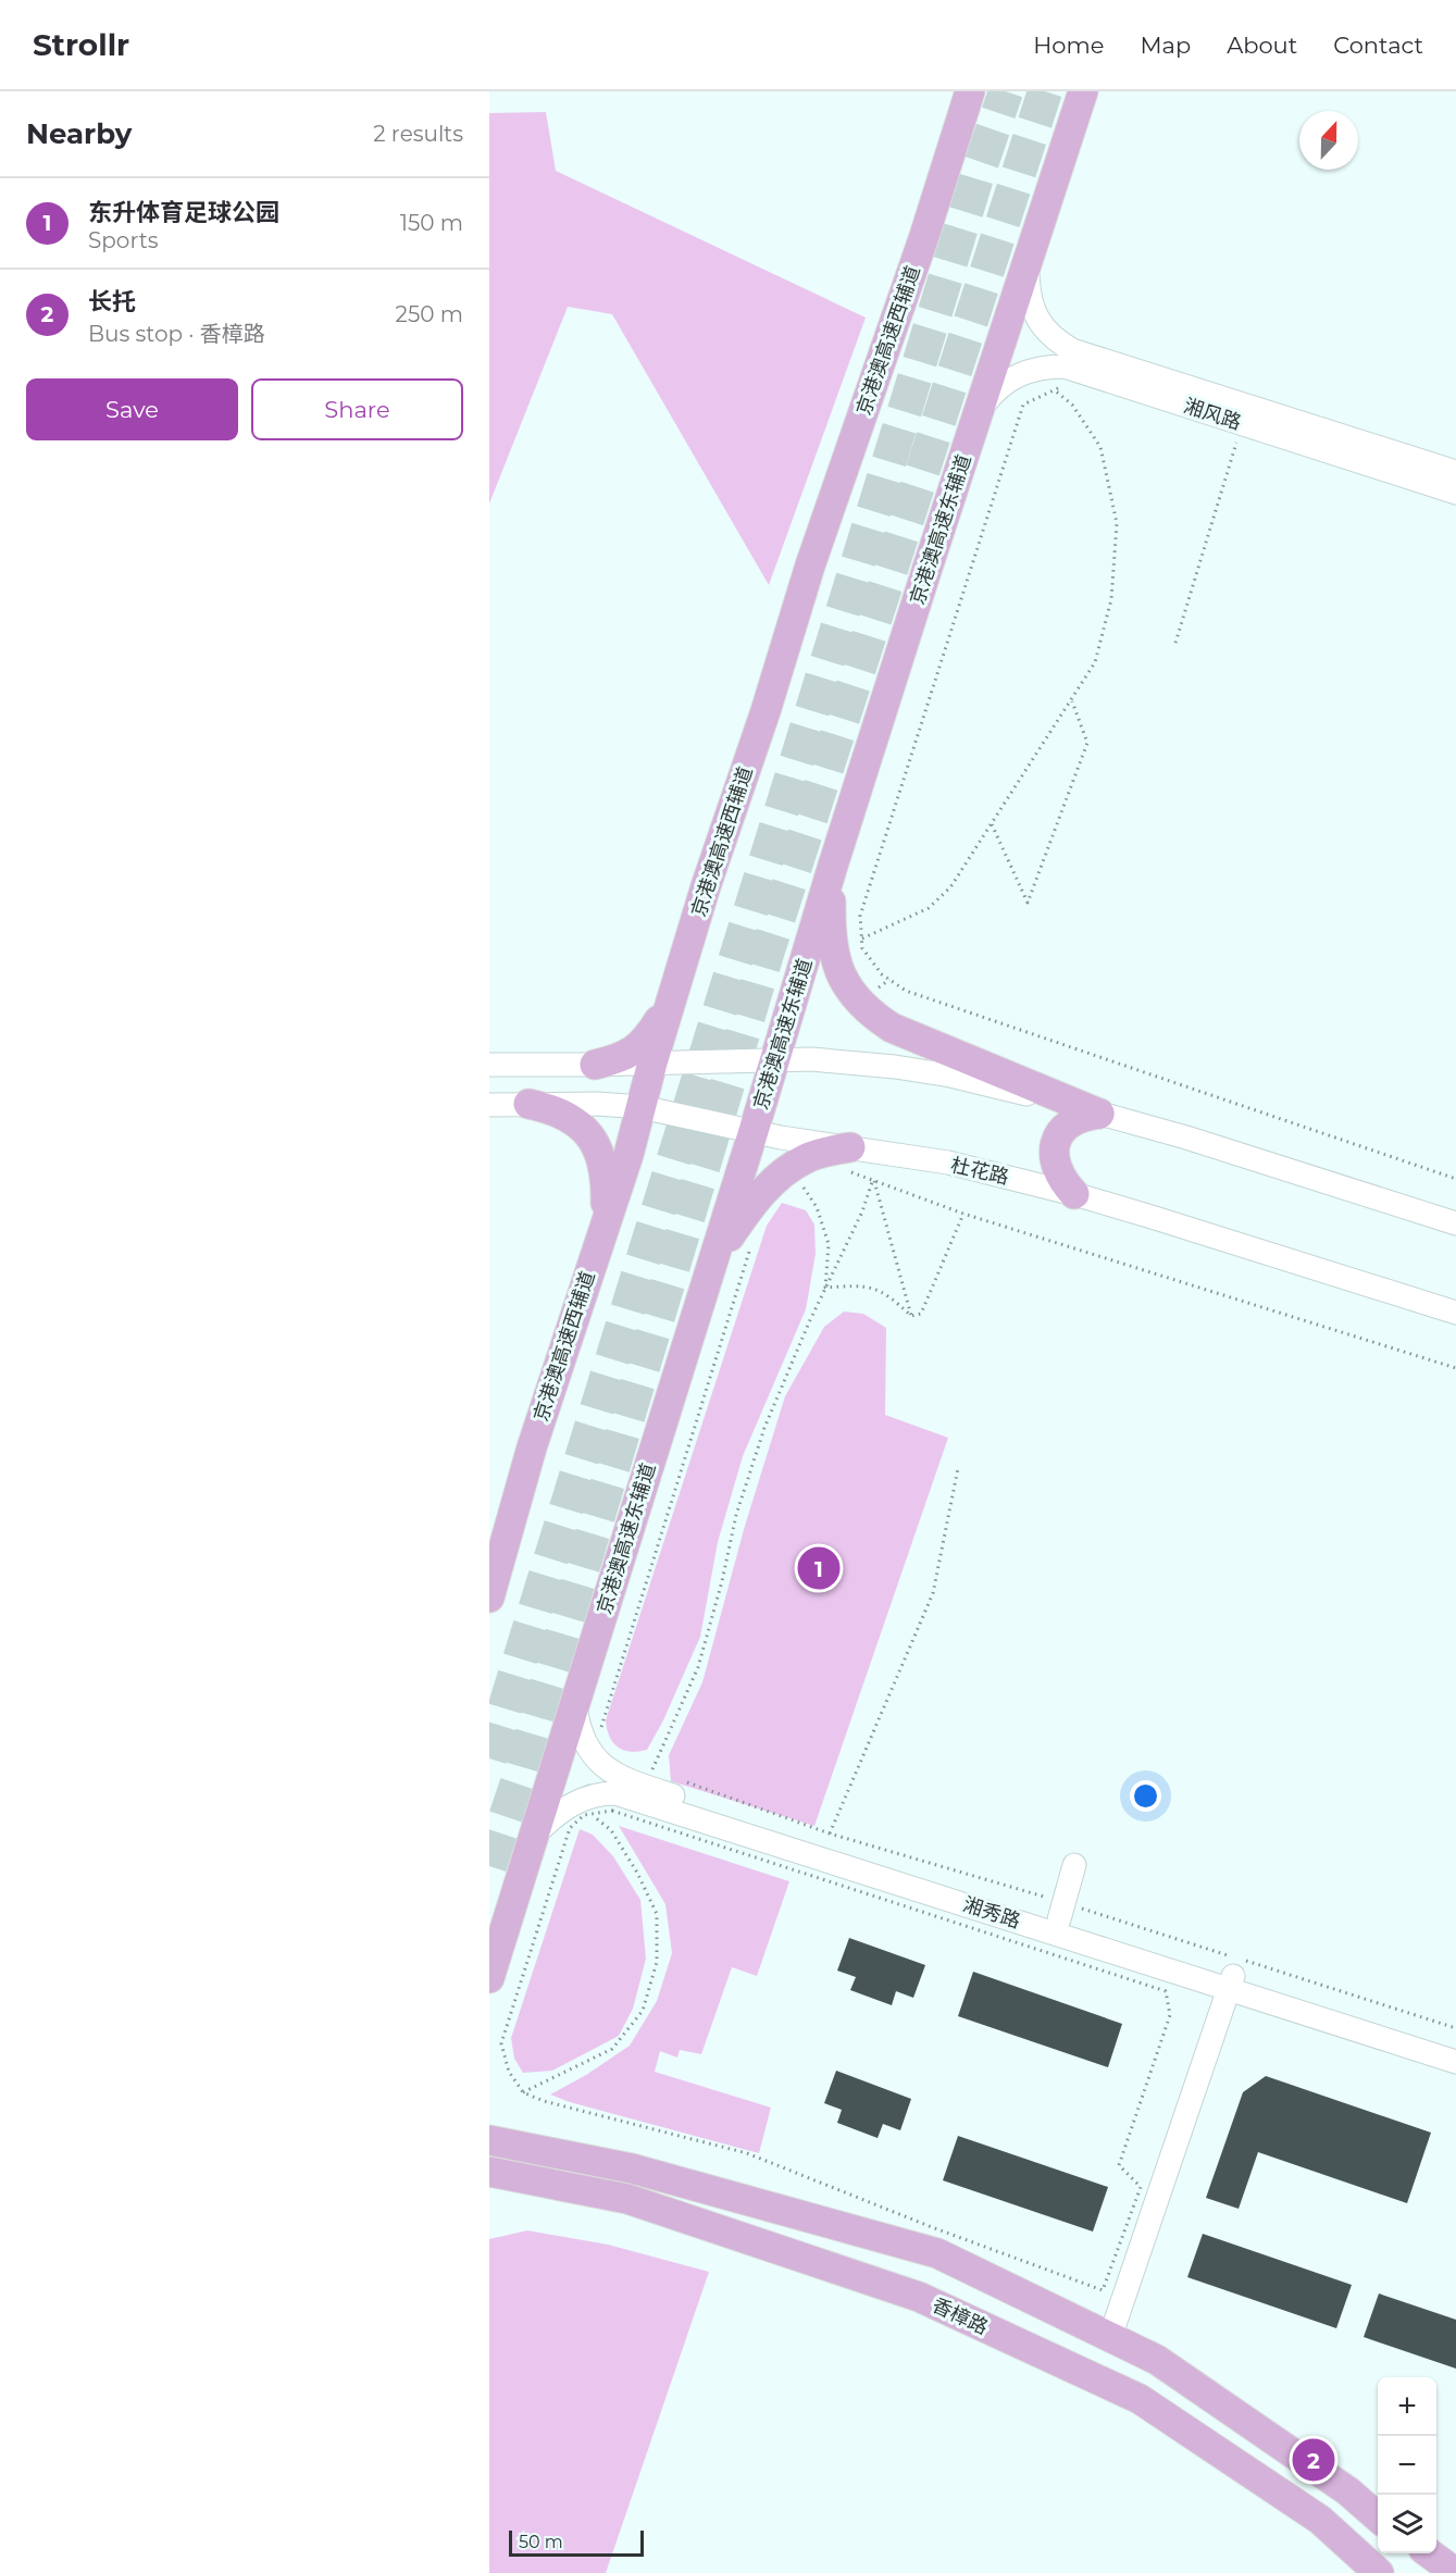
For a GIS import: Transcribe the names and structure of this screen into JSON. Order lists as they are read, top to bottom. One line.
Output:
{"streets":{"main road":["京港澳高速西辅道","京港澳高速东辅道","香樟路"],"street":["湘风路","杜花路","湘秀路"]},"crossings":[["京港澳高速西辅道","杜花路"],["湘风路","京港澳高速东辅道"],["京港澳高速东辅道","杜花路"],["京港澳高速东辅道","湘秀路"]],"scale_bar":"50 m","north":"top","page":{"header":"Strollr","nav":["Home","Map","About","Contact"],"heading":["Nearby","2 results"],"list":[{"mark":"1","name":"东升体育足球公园","note":"Sports","value":"150 m"},{"mark":"2","name":"长托","note":"Bus stop · 香樟路","value":"250 m"}],"buttons":["Save","Share"],"pins":["1","2"],"map_buttons":["+","−"],"scale":"50 m"}}
